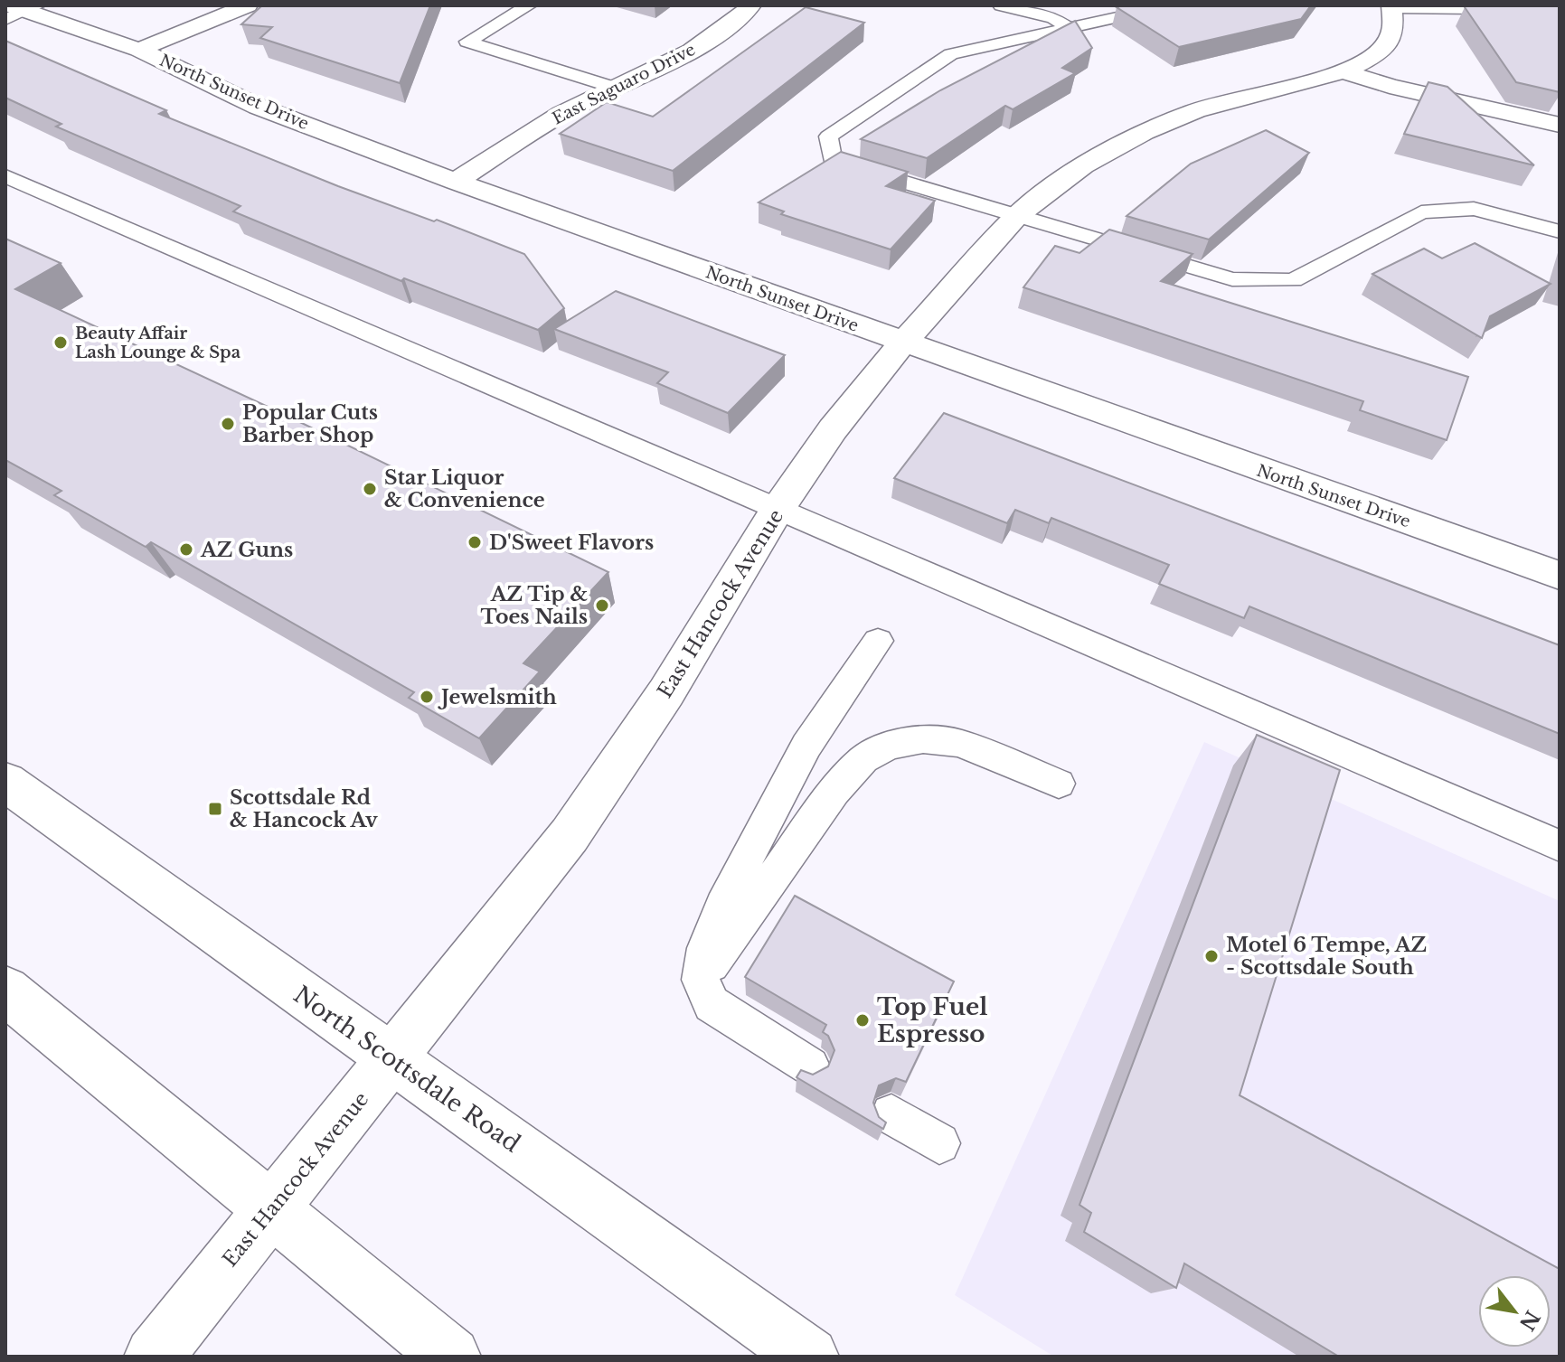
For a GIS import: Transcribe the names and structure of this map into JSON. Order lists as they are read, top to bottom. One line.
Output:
{"streets":{"street":["East Saguaro Drive","North Sunset Drive","East Hancock Avenue","North Scottsdale Road"]},"crossings":[["East Saguaro Drive","North Sunset Drive"],["North Sunset Drive","East Hancock Avenue"],["East Hancock Avenue","North Scottsdale Road"]],"places":{"other":["Beauty Affair Lash Lounge & Spa","Popular Cuts Barber Shop","Star Liquor & Convenience","D'Sweet Flavors","AZ Guns","AZ Tip & Toes Nails","Jewelsmith","Motel 6 Tempe, AZ - Scottsdale South","Top Fuel Espresso"],"transit":["Scottsdale Rd & Hancock Av"]},"north":"bottom right"}
